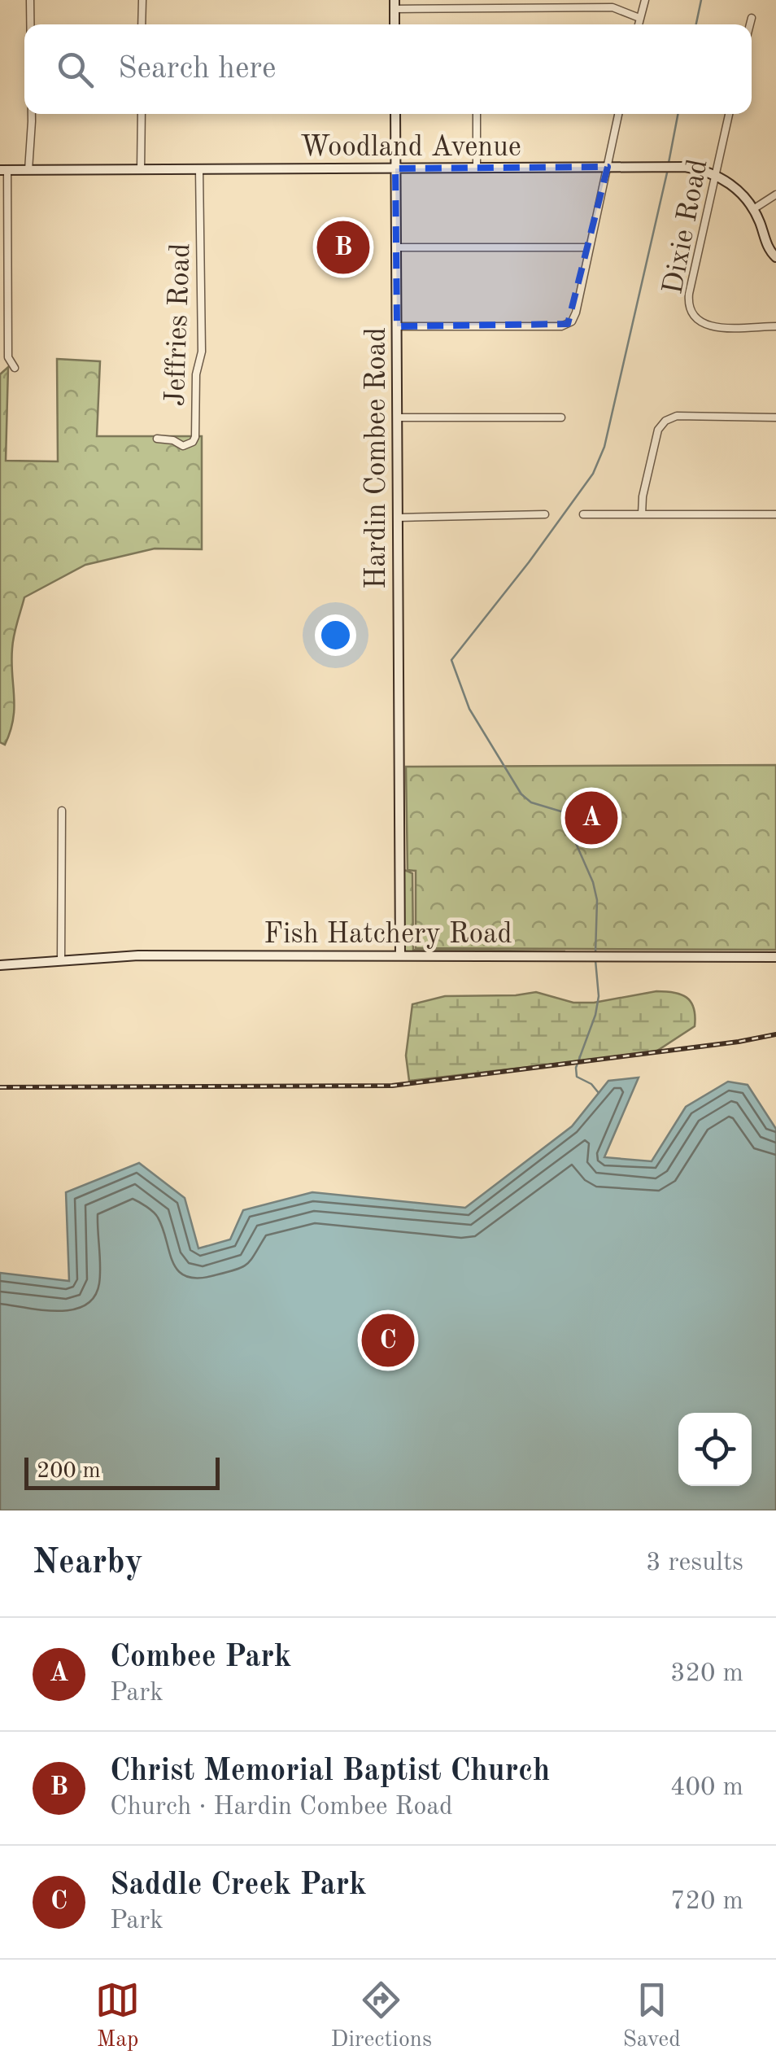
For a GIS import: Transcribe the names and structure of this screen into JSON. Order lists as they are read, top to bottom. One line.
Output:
{"streets":{"street":["Woodland Avenue","Dixie Road","Jeffries Road","Hardin Combee Road","Fish Hatchery Road"]},"crossings":[["Woodland Avenue","Dixie Road"],["Woodland Avenue","Jeffries Road"],["Woodland Avenue","Hardin Combee Road"],["Hardin Combee Road","Fish Hatchery Road"]],"scale_bar":"200 m","page":{"search":"Search here","pins":["B","A","C"],"scale":"200 m","heading":["Nearby","3 results"],"list":[{"mark":"A","name":"Combee Park","note":"Park","value":"320 m"},{"mark":"B","name":"Christ Memorial Baptist Church","note":"Church · Hardin Combee Road","value":"400 m"},{"mark":"C","name":"Saddle Creek Park","note":"Park","value":"720 m"}],"nav":["Map","Directions","Saved"]}}
